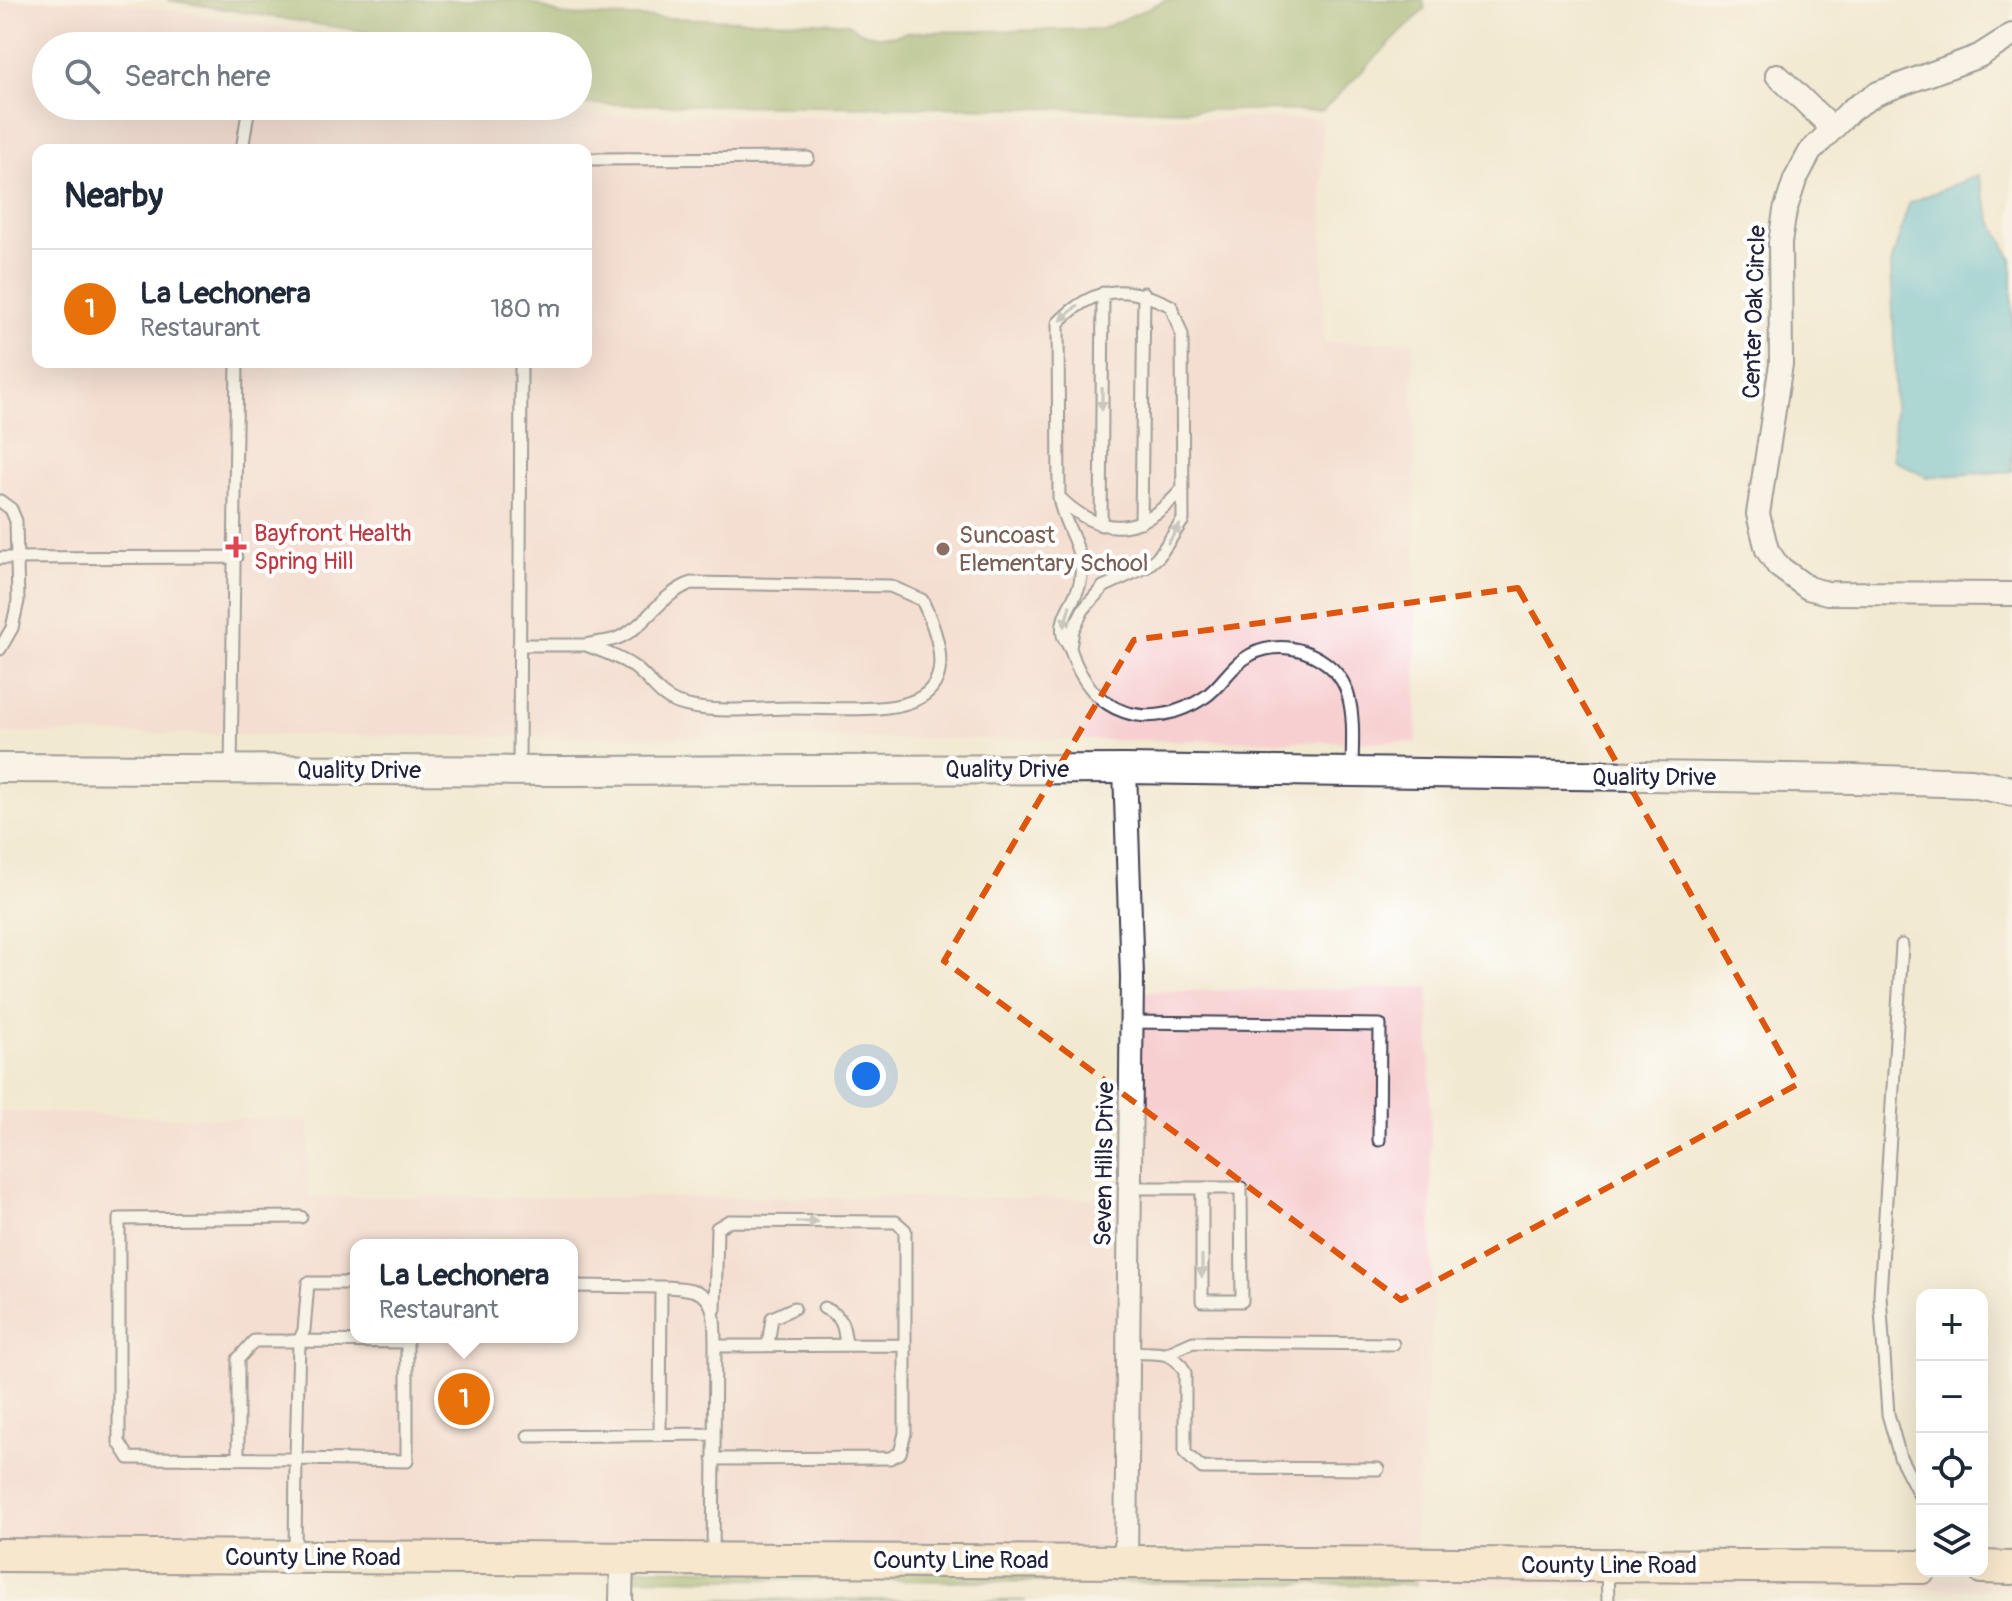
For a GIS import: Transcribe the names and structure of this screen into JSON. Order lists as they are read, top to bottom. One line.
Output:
{"streets":{"main road":["County Line Road"],"street":["Center Oak Circle","Quality Drive","Seven Hills Drive"]},"crossings":[["Quality Drive","Seven Hills Drive"],["Seven Hills Drive","County Line Road"]],"places":{"health":["Bayfront Health Spring Hill"],"other":["Suncoast Elementary School"]},"page":{"search":"Search here","heading":"Nearby","list":[{"mark":"1","name":"La Lechonera","note":"Restaurant","value":"180 m"}],"popup":["La Lechonera","Restaurant"],"map_buttons":["+","−"],"pins":"1"}}
